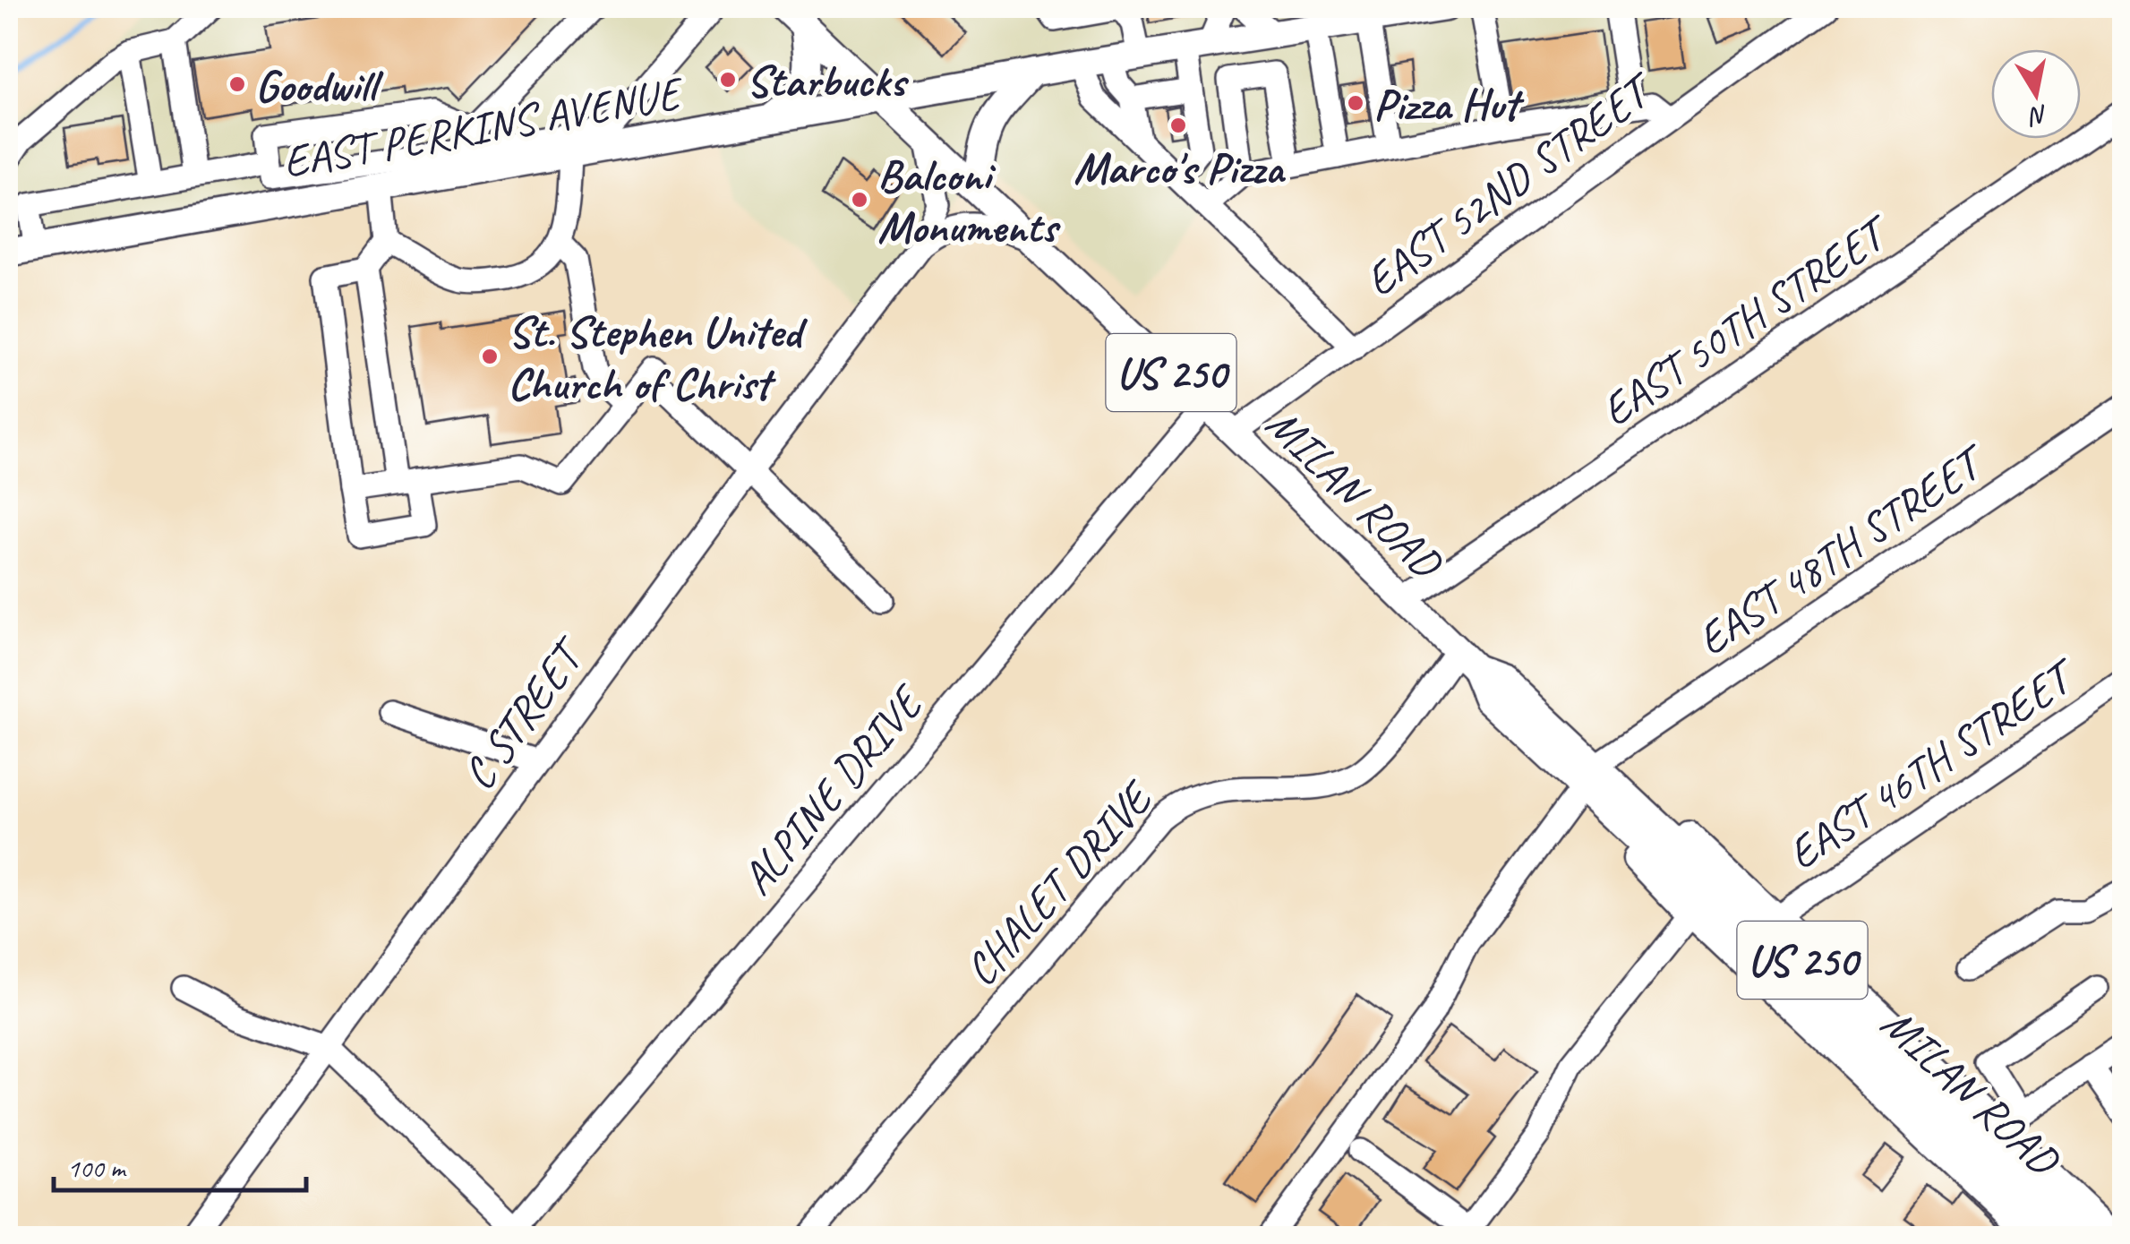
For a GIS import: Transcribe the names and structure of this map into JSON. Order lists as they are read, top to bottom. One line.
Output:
{"streets":{"main road":["EAST PERKINS AVENUE","US 250","MILAN ROAD"],"street":["EAST 52ND STREET","EAST 50TH STREET","EAST 48TH STREET","C STREET","EAST 46TH STREET","ALPINE DRIVE","CHALET DRIVE"]},"crossings":[["EAST PERKINS AVENUE","MILAN ROAD"],["EAST 52ND STREET","MILAN ROAD"],["EAST 50TH STREET","MILAN ROAD"],["MILAN ROAD","EAST 48TH STREET"],["MILAN ROAD","C STREET"],["MILAN ROAD","EAST 46TH STREET"],["MILAN ROAD","ALPINE DRIVE"],["MILAN ROAD","CHALET DRIVE"]],"places":["Starbucks","Goodwill","Pizza Hut","Marco's Pizza","Balconi Monuments","St. Stephen United Church of Christ"],"scale_bar":"100 m","north":"bottom"}
